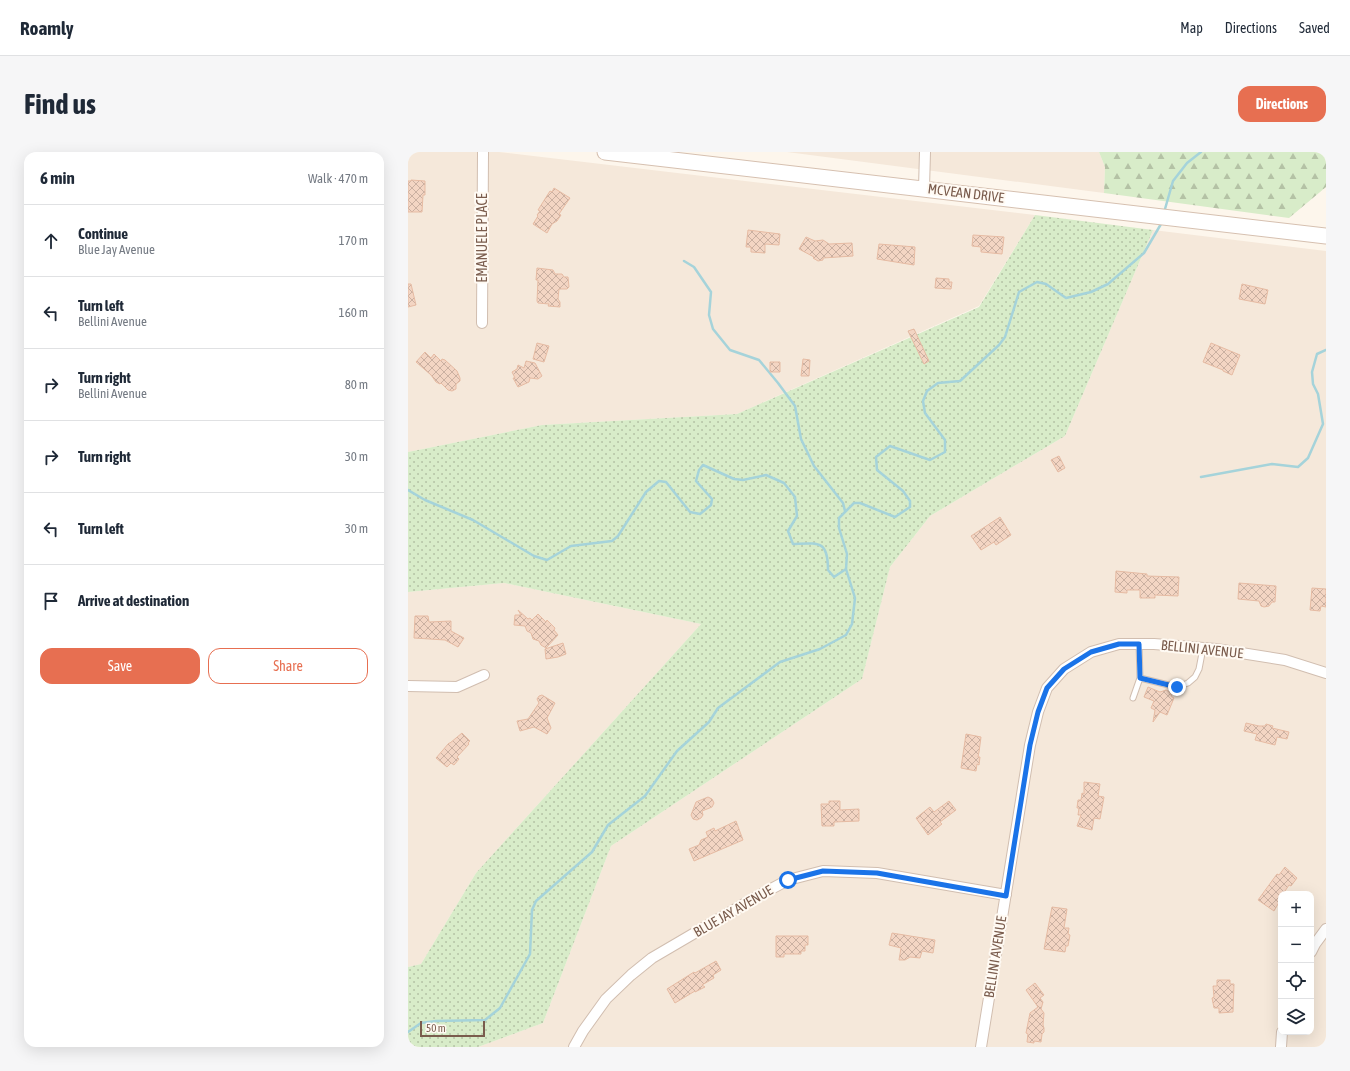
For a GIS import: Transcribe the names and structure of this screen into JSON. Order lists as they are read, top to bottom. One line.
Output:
{"streets":{"main road":["MCVEAN DRIVE"],"street":["EMANUELE PLACE","BELLINI AVENUE","BLUE JAY AVENUE"]},"crossings":[["BELLINI AVENUE","BLUE JAY AVENUE"]],"scale_bar":"50 m","page":{"header":"Roamly","nav":["Map","Directions","Saved"],"buttons":["Directions",["Save","Share"]],"title":"Find us","heading":["6 min","Walk · 470 m"],"list":[["Continue","Blue Jay Avenue","170 m"],["Turn left","Bellini Avenue","160 m"],["Turn right","Bellini Avenue","80 m"],["Turn right","30 m"],["Turn left","30 m"],"Arrive at destination"],"map_buttons":["+","−"],"scale":"50 m"}}
